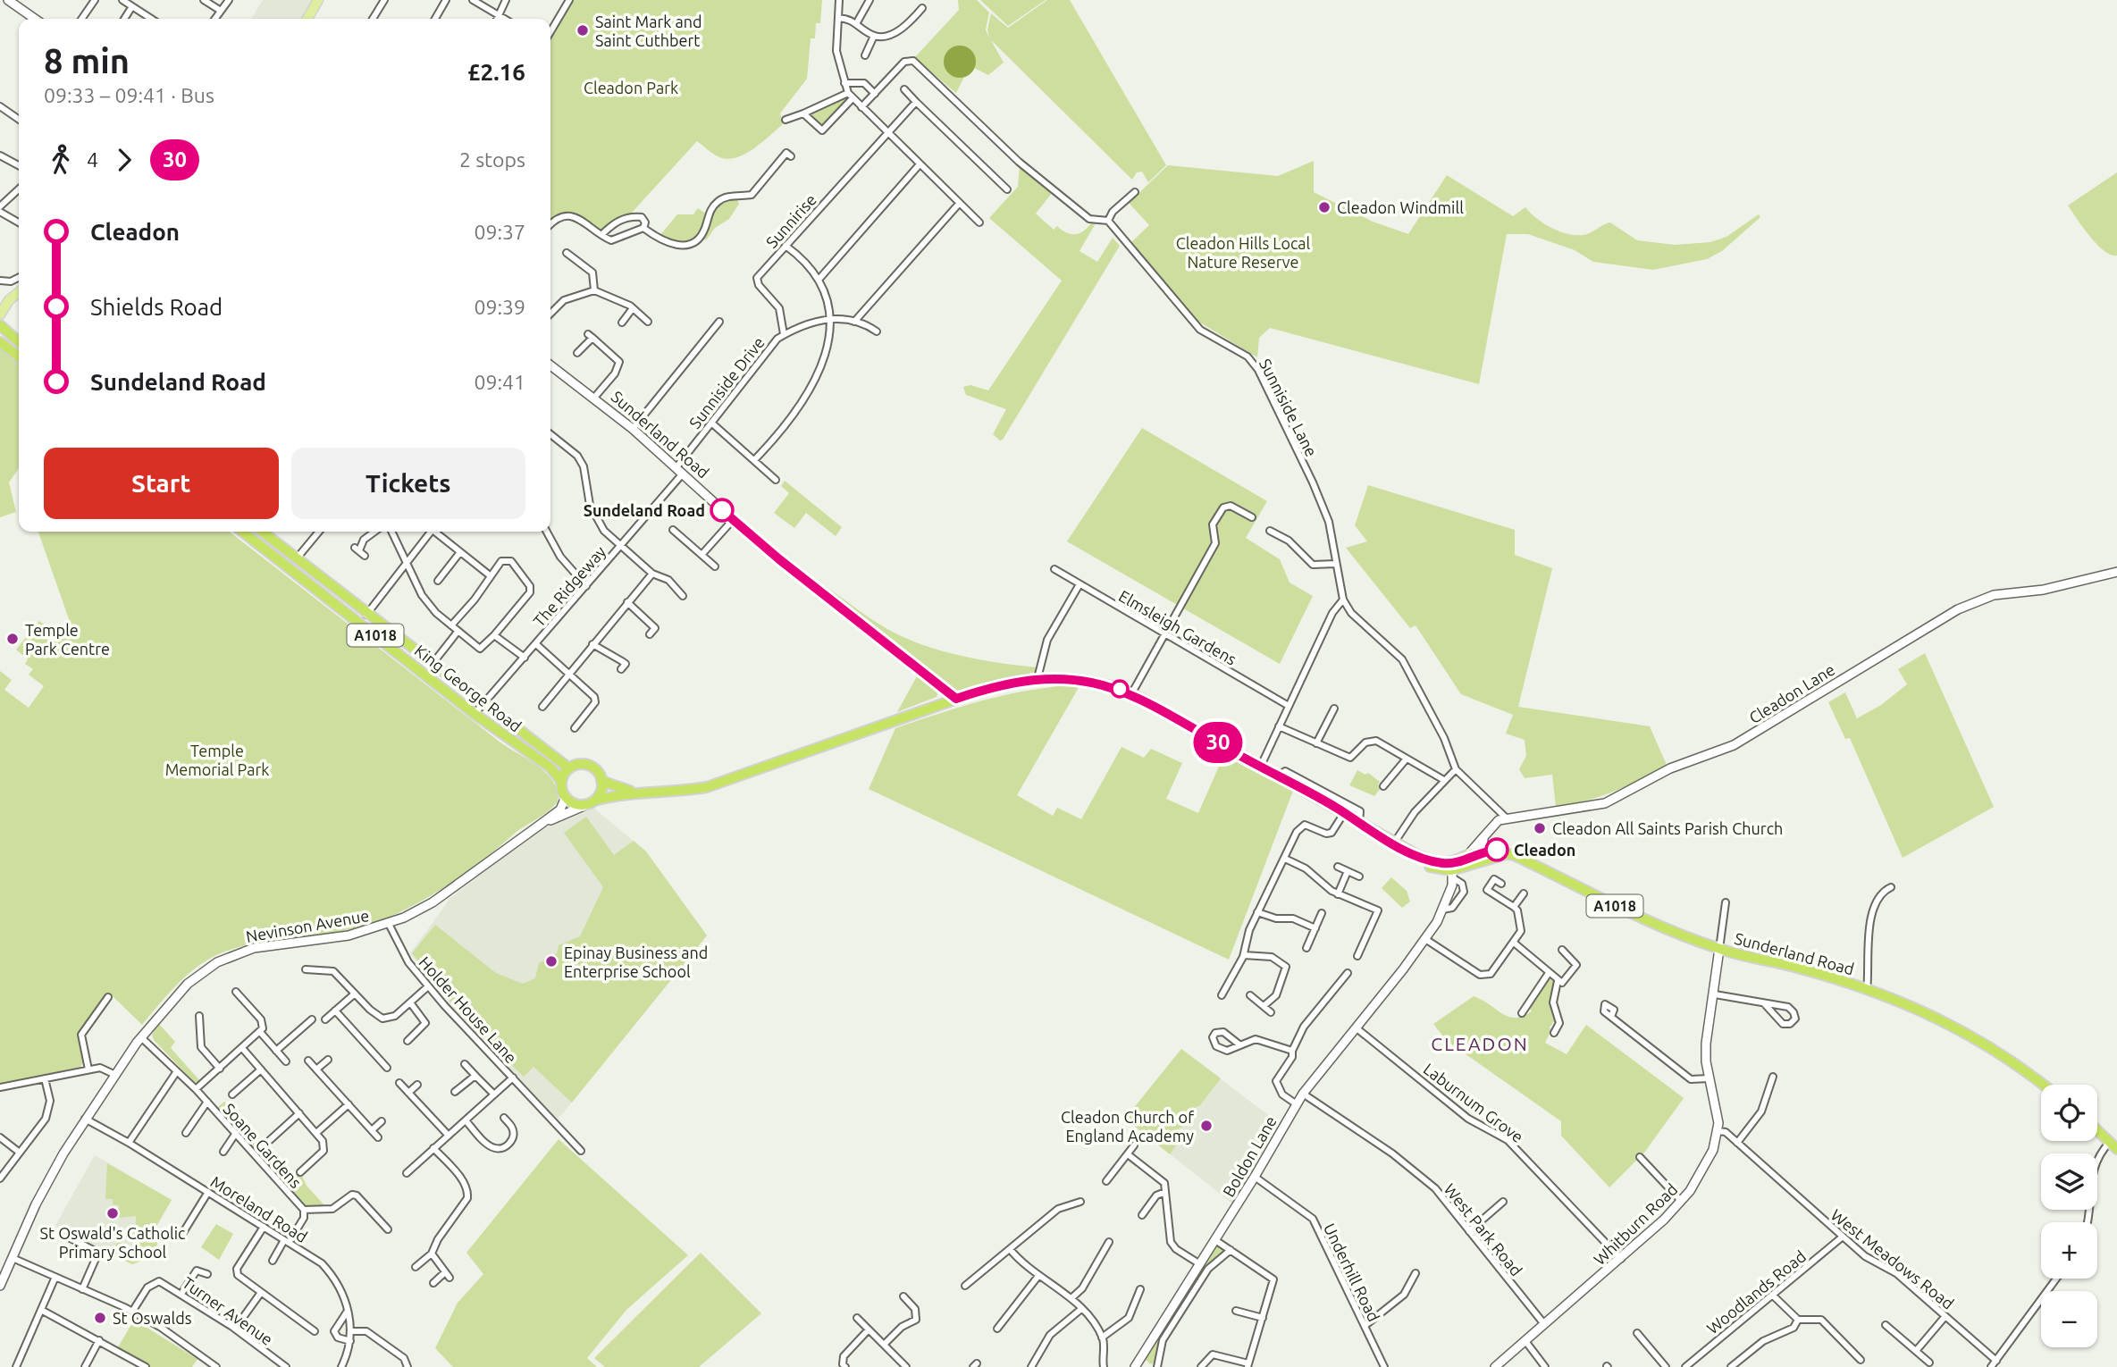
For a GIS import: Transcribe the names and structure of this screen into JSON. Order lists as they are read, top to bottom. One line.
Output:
{"streets":{"highway":["Sunderland Road","A1018","King George Road"],"street":["Sunnirise","Sunniside Drive","Sunniside Lane","The Ridgeway","Elmsleigh Gardens","Cleadon Lane","Nevinson Avenue","Holder House Lane","Laburnum Grove","Soane Gardens","Boldon Lane","Moreland Road","Whitburn Road","West Park Road","West Meadows Road","Underhill Road","Woodlands Road","Turner Avenue"]},"crossings":[["Sunnirise","Sunniside Drive"],["Sunniside Drive","Sunderland Road"],["Sunniside Drive","The Ridgeway"],["Sunniside Lane","Cleadon Lane"],["Sunderland Road","The Ridgeway"],["Sunderland Road","A1018"],["Sunderland Road","Whitburn Road"],["The Ridgeway","King George Road"],["A1018","King George Road"],["A1018","Nevinson Avenue"],["A1018","Boldon Lane"],["King George Road","Nevinson Avenue"],["Nevinson Avenue","Holder House Lane"],["Nevinson Avenue","Soane Gardens"],["Nevinson Avenue","Moreland Road"],["Laburnum Grove","Boldon Lane"],["Laburnum Grove","Whitburn Road"],["Soane Gardens","Moreland Road"],["Boldon Lane","West Park Road"],["Boldon Lane","Underhill Road"],["Whitburn Road","West Park Road"],["Whitburn Road","West Meadows Road"],["West Meadows Road","Woodlands Road"]],"districts":["CLEADON"],"parks":["Cleadon Park","Cleadon Hills Local Nature Reserve","Temple Memorial Park"],"places":["Saint Mark and Saint Cuthbert","Cleadon Windmill","Sundeland Road","Temple Park Centre","Cleadon All Saints Parish Church","Cleadon","Epinay Business and Enterprise School","Cleadon Church of England Academy","St Oswald's Catholic Primary School","St Oswalds"],"lines":["bus line 30"],"page":{"on_map":"30","heading":["8 min","09:33 – 09:41 · Bus","£2.16"],"legs":["4","30","2 stops"],"list":[{"name":"Cleadon","value":"09:37"},{"name":"Shields Road","value":"09:39"},{"name":"Sundeland Road","value":"09:41"}],"buttons":["Start","Tickets"],"map_buttons":["+","−"]}}
